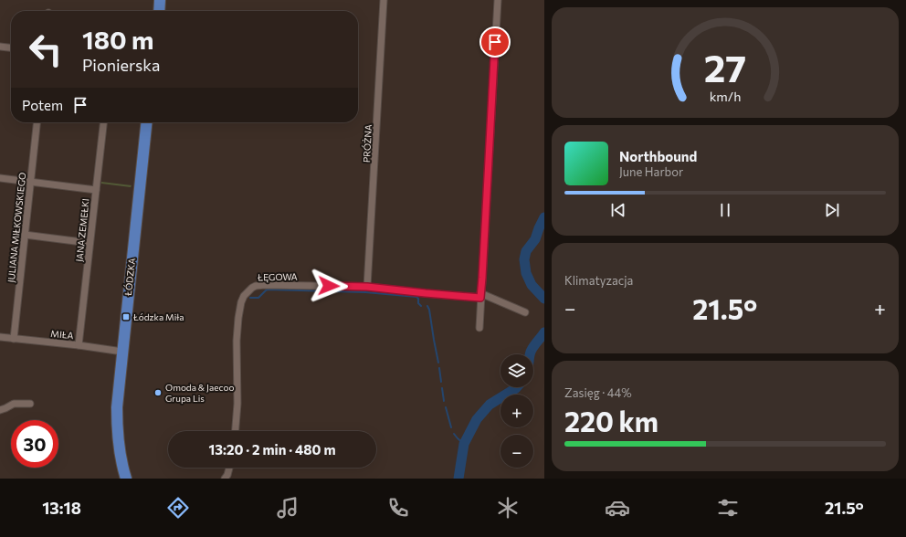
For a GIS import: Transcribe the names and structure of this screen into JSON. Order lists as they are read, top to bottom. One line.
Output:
{"streets":{"main road":["ŁÓDZKA"],"street":["PRÓŻNA","JULIANA MIŁKOWSKIEGO","JANA ZEMEŁKI","ŁĘGOWA","MIŁA"]},"crossings":[["PRÓŻNA","ŁĘGOWA"],["JULIANA MIŁKOWSKIEGO","MIŁA"],["JANA ZEMEŁKI","MIŁA"],["ŁÓDZKA","MIŁA"]],"places":{"transit":["Łódzka Miła"],"other":["Omoda & Jaecoo Grupa Lis"]},"page":{"turn":["180 m","Pionierska"],"then":"Potem","song":["Northbound","June Harbor"],"tile":["Klimatyzacja",["Zasięg · 44%","220 km"]],"heat":["−","21.5°","+"],"map_buttons":["+","−"],"limit":"30","trip":"13:20 · 2 min · 480 m","tabs":["13:18","21.5°"],"gauge":["27","km/h"]}}
